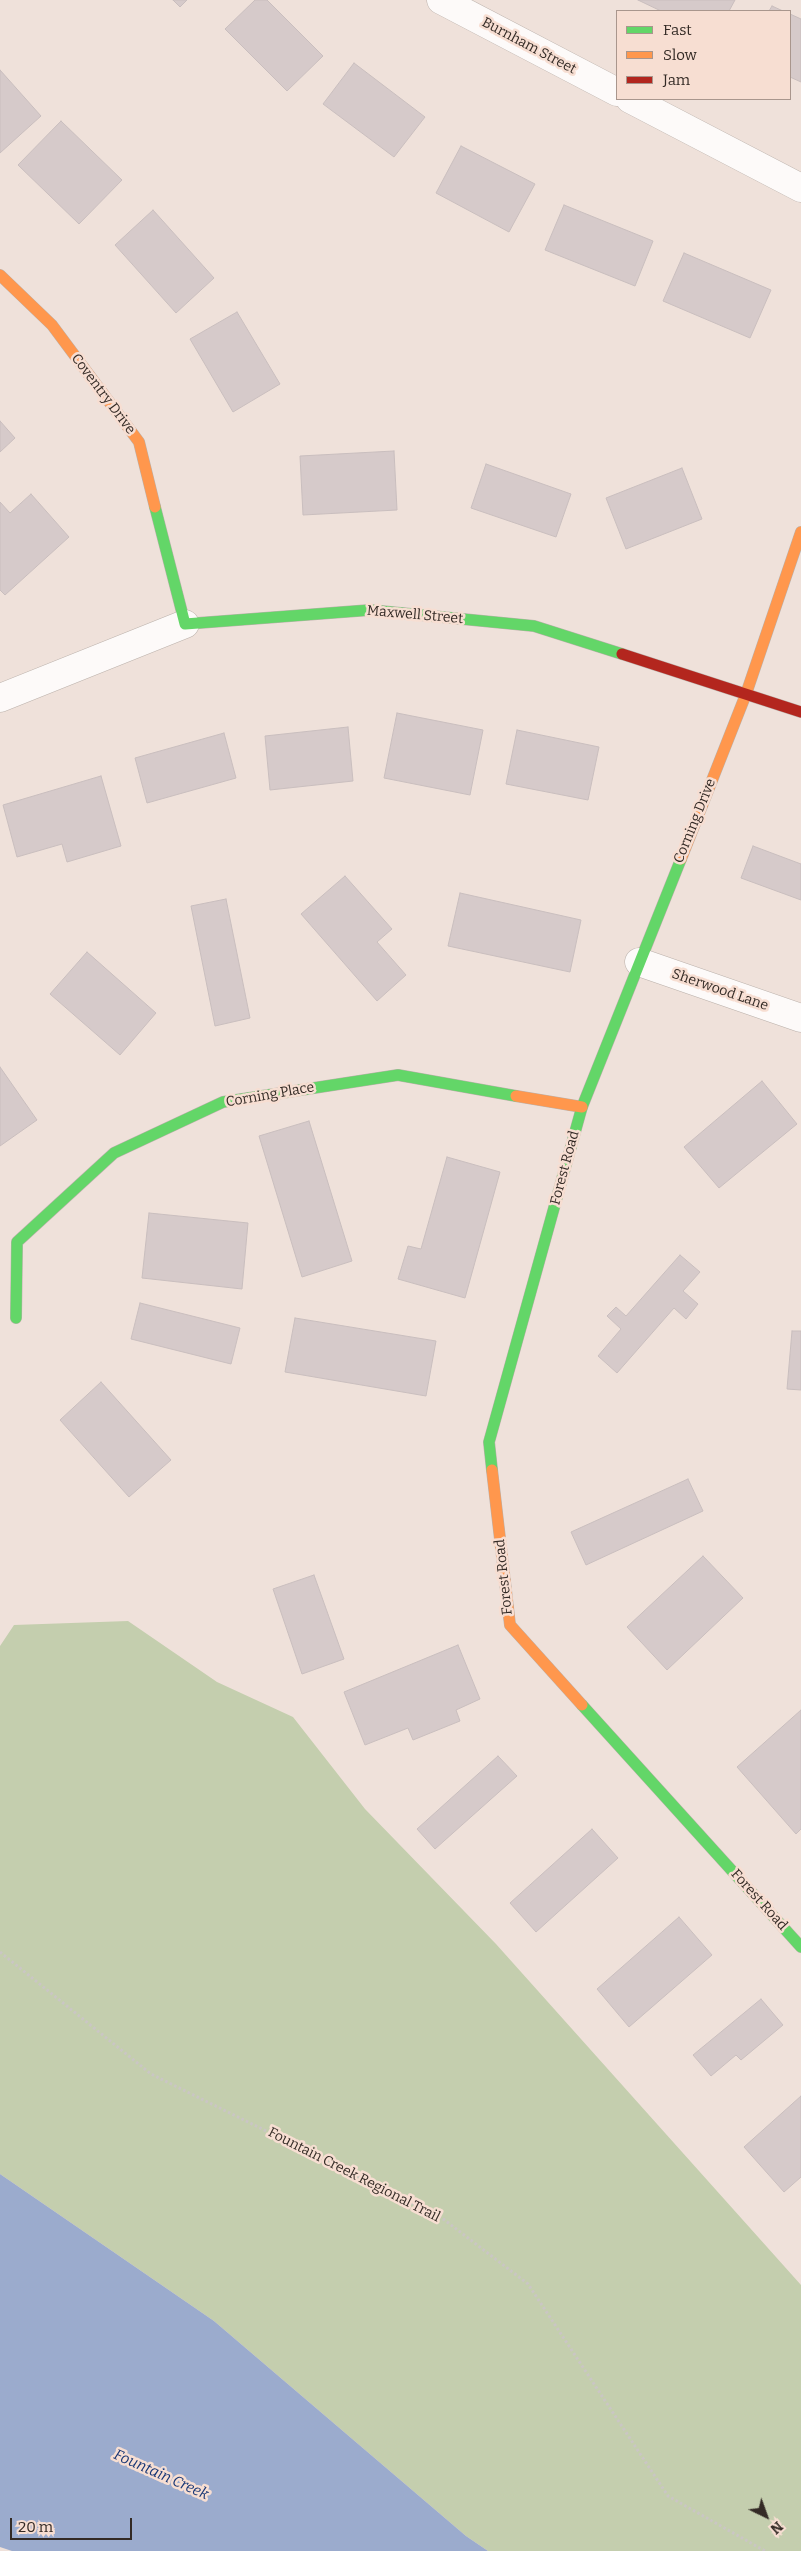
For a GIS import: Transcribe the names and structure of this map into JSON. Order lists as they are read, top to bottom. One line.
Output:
{"streets":{"street":["Burnham Street","Coventry Drive","Maxwell Street","Corning Drive","Sherwood Lane","Corning Place","Forest Road"],"path":["Fountain Creek Regional Trail"]},"crossings":[["Coventry Drive","Maxwell Street"],["Maxwell Street","Corning Drive"],["Corning Drive","Sherwood Lane"],["Corning Drive","Corning Place"],["Corning Drive","Forest Road"],["Corning Place","Forest Road"]],"water":["Fountain Creek"],"legend":["Fast","Slow","Jam"],"scale_bar":"20 m","north":"bottom right"}
